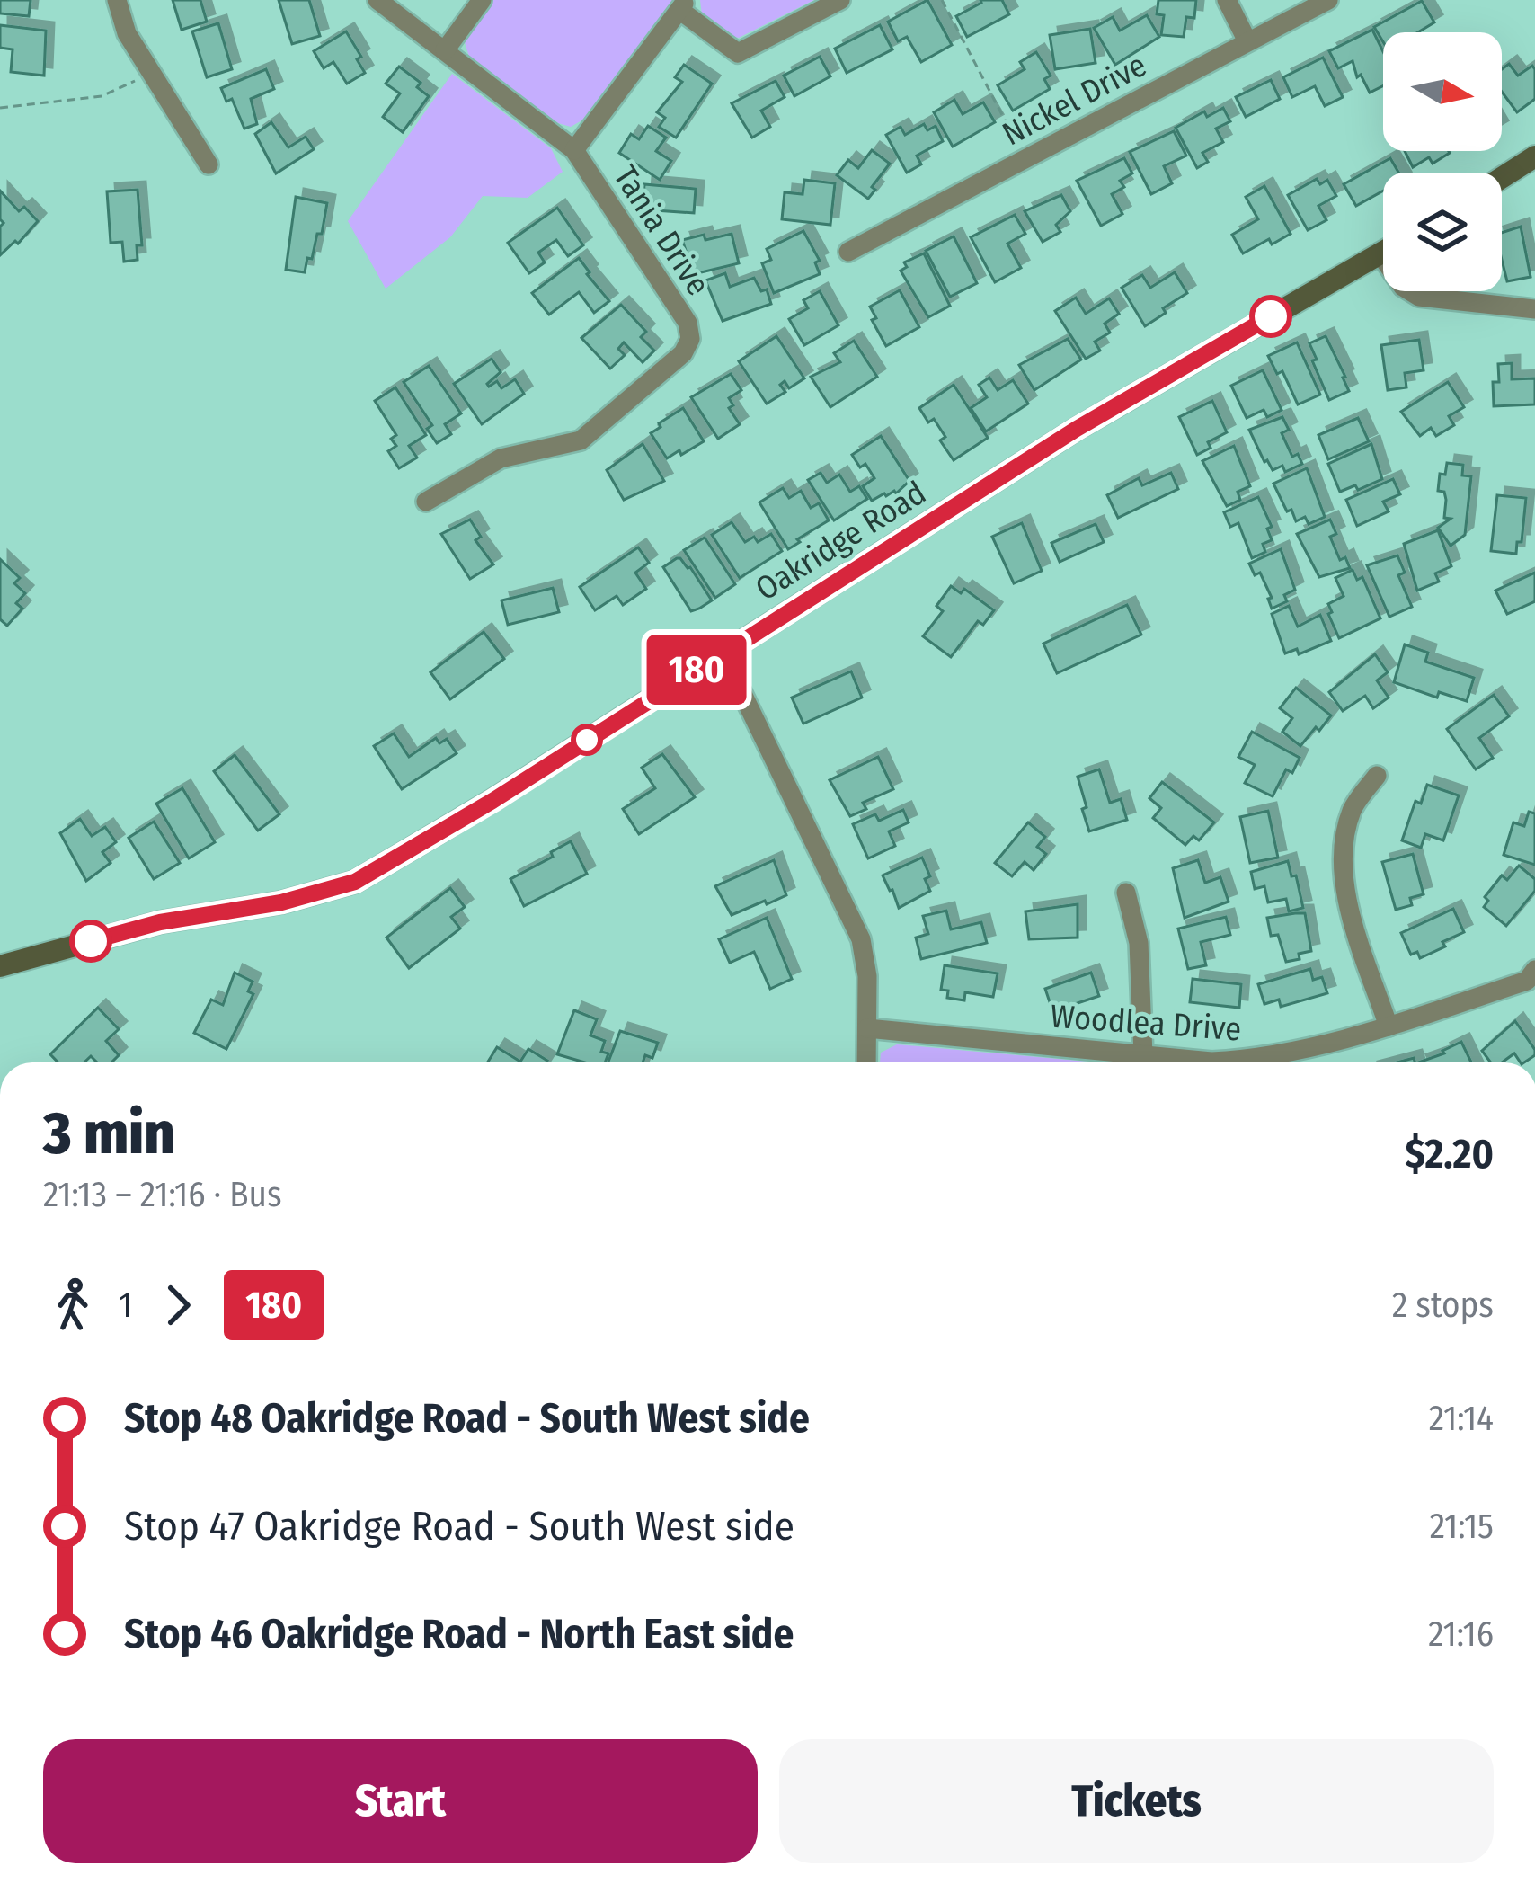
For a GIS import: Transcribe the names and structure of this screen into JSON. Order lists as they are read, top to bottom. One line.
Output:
{"streets":{"street":["Nickel Drive","Tania Drive","Oakridge Road","Woodlea Drive"]},"lines":["bus line 180"],"north":"right","page":{"on_map":"180","heading":["3 min","21:13 – 21:16 · Bus","$2.20"],"legs":["1","180","2 stops"],"list":[{"name":"Stop 48 Oakridge Road - South West side","value":"21:14"},{"name":"Stop 47 Oakridge Road - South West side","value":"21:15"},{"name":"Stop 46 Oakridge Road - North East side","value":"21:16"}],"buttons":["Start","Tickets"]}}
